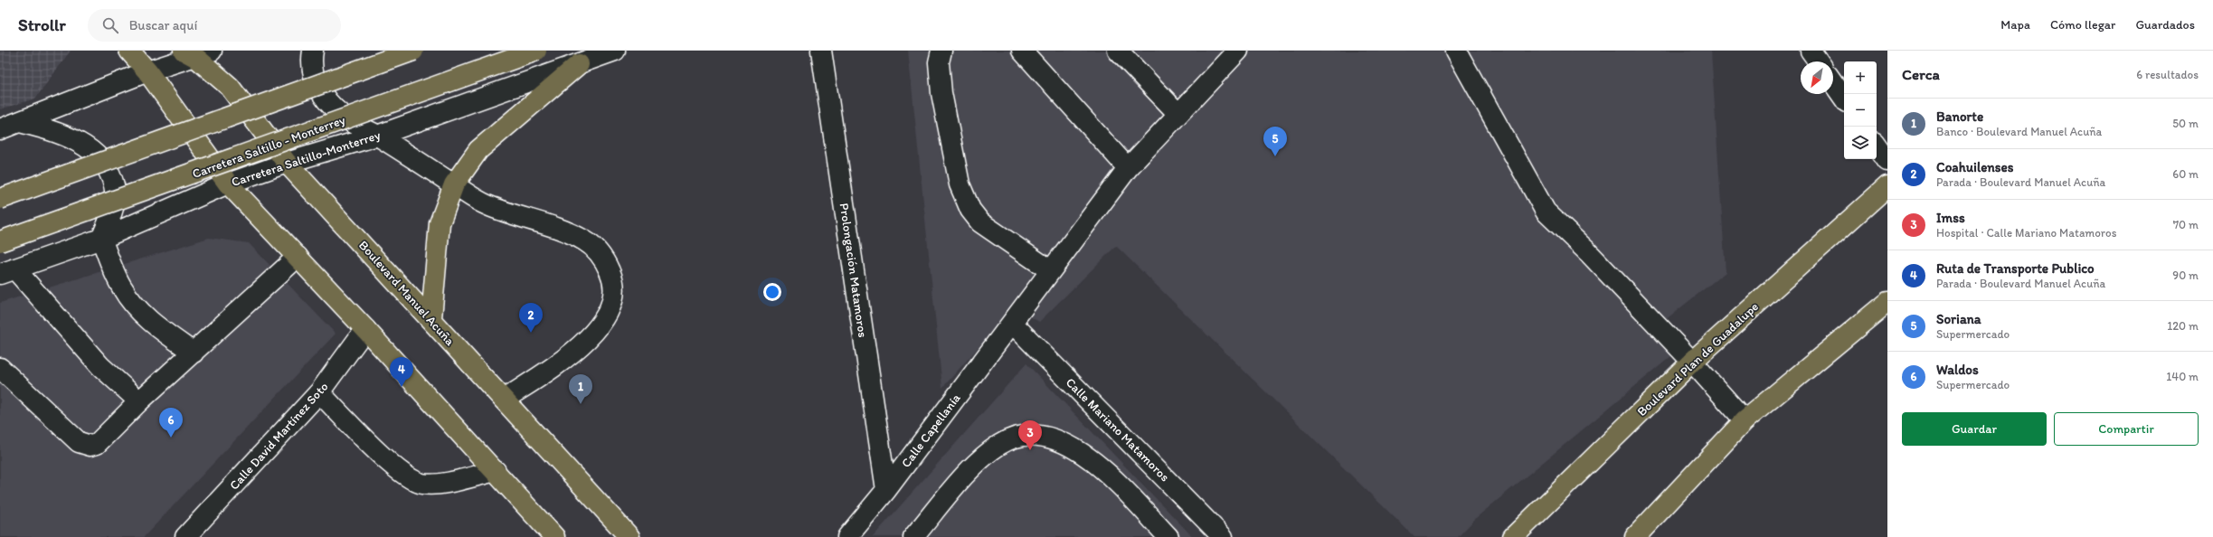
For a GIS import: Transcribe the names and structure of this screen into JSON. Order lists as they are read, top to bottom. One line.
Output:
{"streets":{"main road":["Carretera Saltillo - Monterrey","Boulevard Manuel Acuña","Boulevard Plan de Guadalupe"],"street":["Carretera Saltillo-Monterrey","Prolongación Matamoros","Calle Mariano Matamoros","Calle Capellanía","Calle David Martínez Soto"]},"crossings":[["Carretera Saltillo-Monterrey","Boulevard Manuel Acuña"],["Prolongación Matamoros","Calle Capellanía"],["Calle Mariano Matamoros","Calle Capellanía"]],"north":"bottom left","page":{"header":"Strollr","search":"Buscar aquí","nav":["Mapa","Cómo llegar","Guardados"],"heading":["Cerca","6 resultados"],"map_buttons":["+","−"],"list":[{"mark":"1","name":"Banorte","note":"Banco · Boulevard Manuel Acuña","value":"50 m"},{"mark":"2","name":"Coahuilenses","note":"Parada · Boulevard Manuel Acuña","value":"60 m"},{"mark":"3","name":"Imss","note":"Hospital · Calle Mariano Matamoros","value":"70 m"},{"mark":"4","name":"Ruta de Transporte Publico","note":"Parada · Boulevard Manuel Acuña","value":"90 m"},{"mark":"5","name":"Soriana","note":"Supermercado","value":"120 m"},{"mark":"6","name":"Waldos","note":"Supermercado","value":"140 m"}],"pins":["5","2","4","1","6","3"],"buttons":["Guardar","Compartir"]}}
